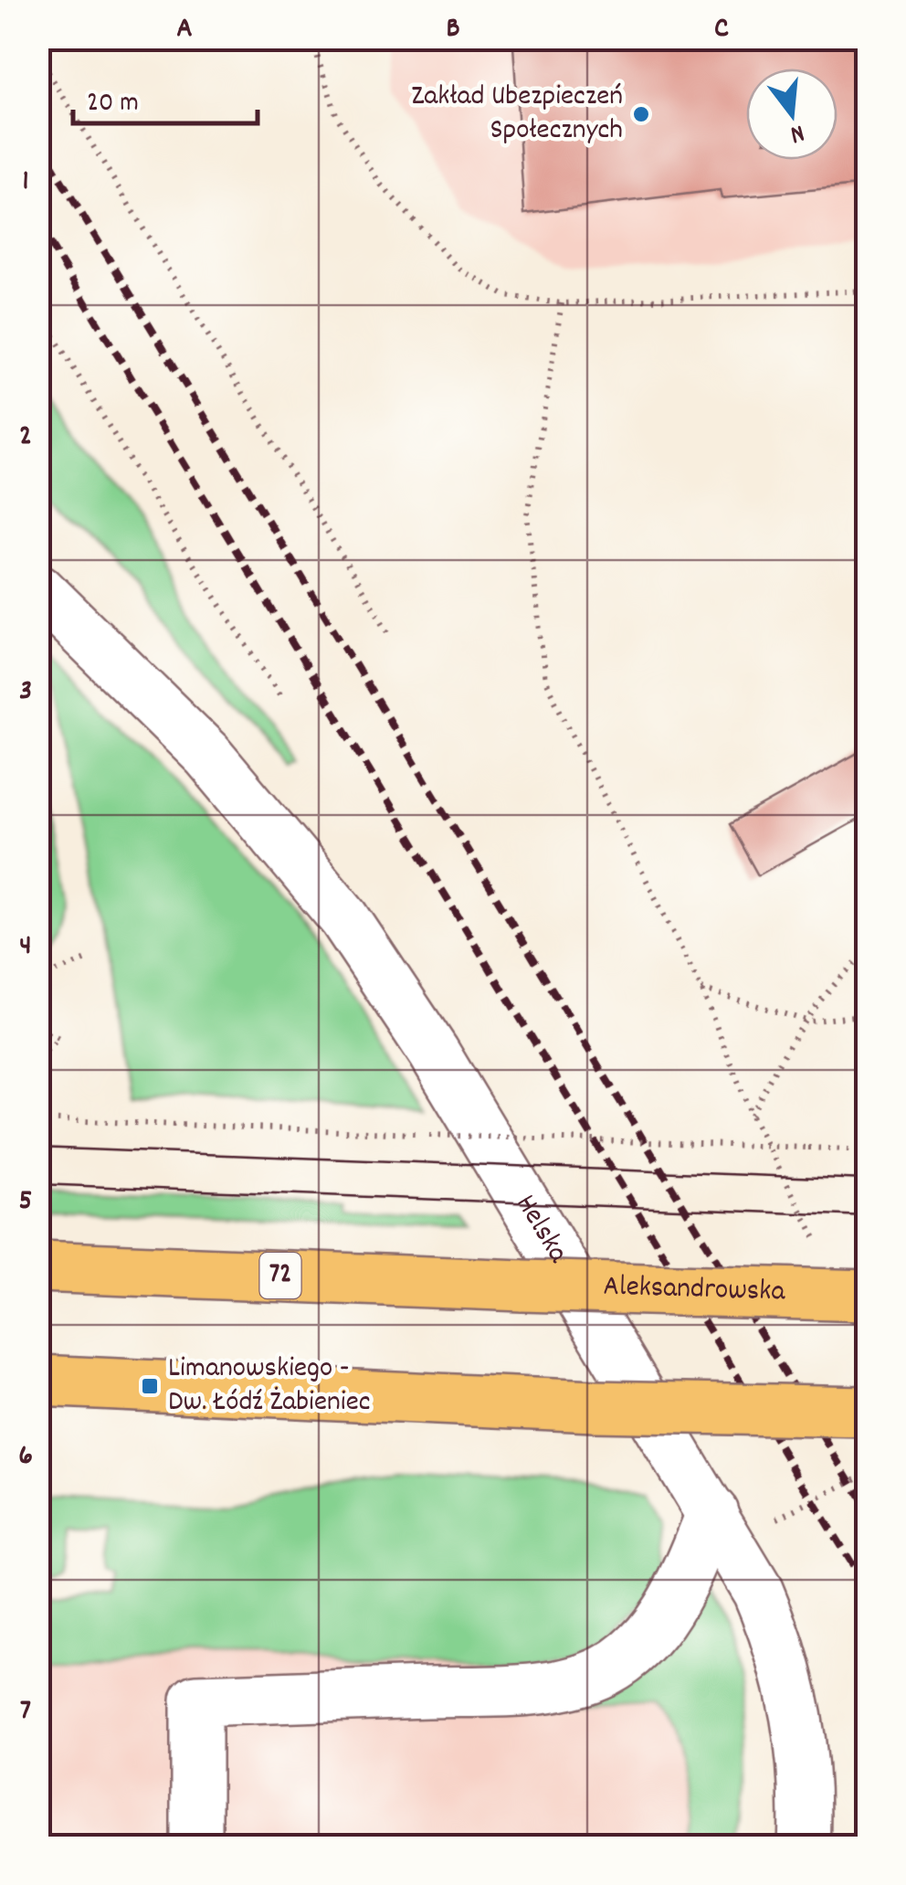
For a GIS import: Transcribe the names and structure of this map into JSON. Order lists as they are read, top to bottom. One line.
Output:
{"streets":{"main road":["72","Aleksandrowska"],"street":["Helska"]},"places":{"other":["Zakład Ubezpieczeń Społecznych"],"transit":["Limanowskiego - Dw. Łódź Żabieniec"]},"scale_bar":"20 m","north":"bottom","grid":{"columns":["A","B","C"],"rows":["1","2","3","4","5","6","7"]}}
